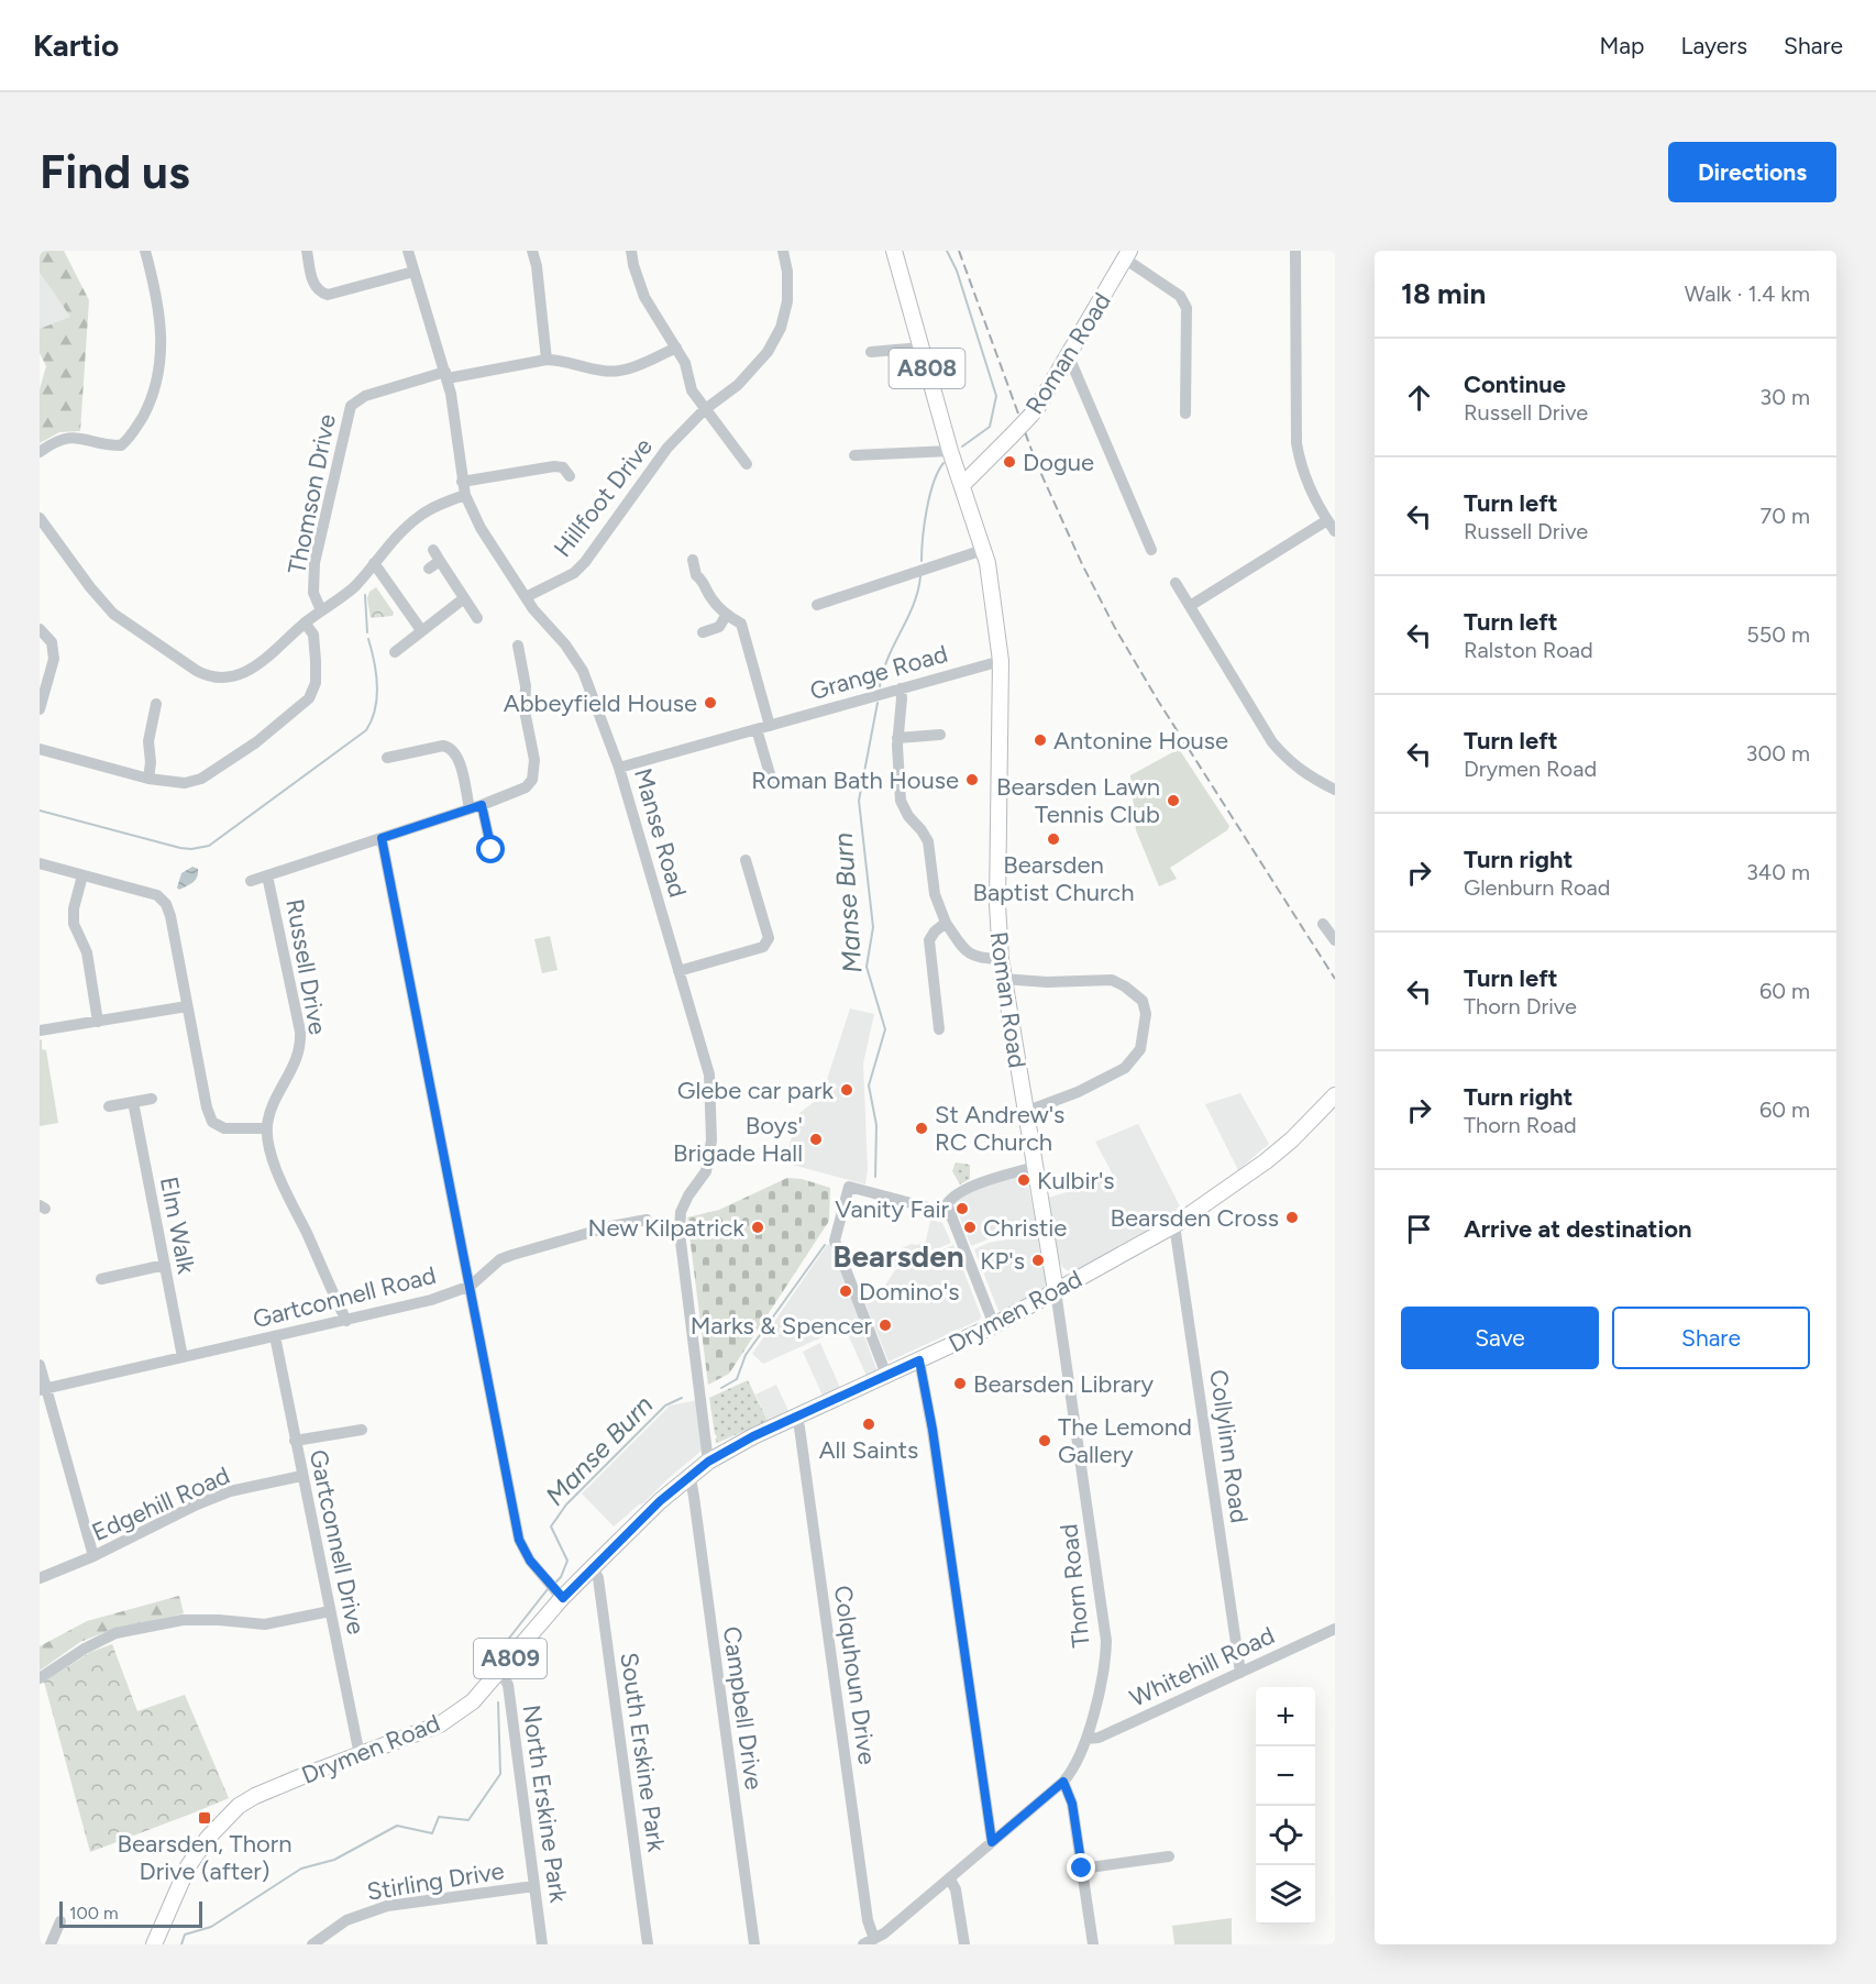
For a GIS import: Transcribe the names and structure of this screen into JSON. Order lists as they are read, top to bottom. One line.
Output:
{"streets":{"main road":["Roman Road","A808","Drymen Road","A809"],"street":["Thomson Drive","Hillfoot Drive","Grange Road","Manse Road","Russell Drive","Elm Walk","Gartconnell Road","Collylinn Road","Edgehill Road","Gartconnell Drive","Thorn Road","Whitehill Road","Colquhoun Drive","Campbell Drive","South Erskine Park","North Erskine Park","Stirling Drive"]},"crossings":[["Roman Road","A808"],["Roman Road","Grange Road"],["Roman Road","Drymen Road"],["Roman Road","Thorn Road"],["Thomson Drive","Manse Road"],["Hillfoot Drive","Manse Road"],["Grange Road","Manse Road"],["Manse Road","Drymen Road"],["Russell Drive","Gartconnell Road"],["Elm Walk","Gartconnell Road"],["Gartconnell Road","Gartconnell Drive"],["Drymen Road","Collylinn Road"],["Drymen Road","Gartconnell Drive"],["Drymen Road","Thorn Road"],["Drymen Road","Colquhoun Drive"],["Drymen Road","Campbell Drive"],["Drymen Road","South Erskine Park"],["Drymen Road","North Erskine Park"],["Collylinn Road","Whitehill Road"],["Edgehill Road","Gartconnell Drive"],["Thorn Road","Whitehill Road"],["Thorn Road","Colquhoun Drive"],["North Erskine Park","Stirling Drive"]],"districts":["Bearsden"],"water":["Manse Burn"],"places":{"other":["Dogue","Abbeyfield House","Antonine House","Roman Bath House","Bearsden Lawn Tennis Club","Bearsden Baptist Church","Glebe car park","St Andrew's RC Church","Boys' Brigade Hall","Kulbir's","Vanity Fair","Bearsden Cross","New Kilpatrick","Christie","KP's","Domino's","Marks & Spencer","Bearsden Library","All Saints","The Lemond Gallery"],"transit":["Bearsden, Thorn Drive (after)"]},"scale_bar":"100 m","page":{"header":"Kartio","nav":["Map","Layers","Share"],"buttons":["Directions",["Save","Share"]],"title":"Find us","heading":["18 min","Walk · 1.4 km"],"list":[["Continue","Russell Drive","30 m"],["Turn left","Russell Drive","70 m"],["Turn left","Ralston Road","550 m"],["Turn left","Drymen Road","300 m"],["Turn right","Glenburn Road","340 m"],["Turn left","Thorn Drive","60 m"],["Turn right","Thorn Road","60 m"],"Arrive at destination"],"map_buttons":["+","−"],"scale":"100 m"}}
